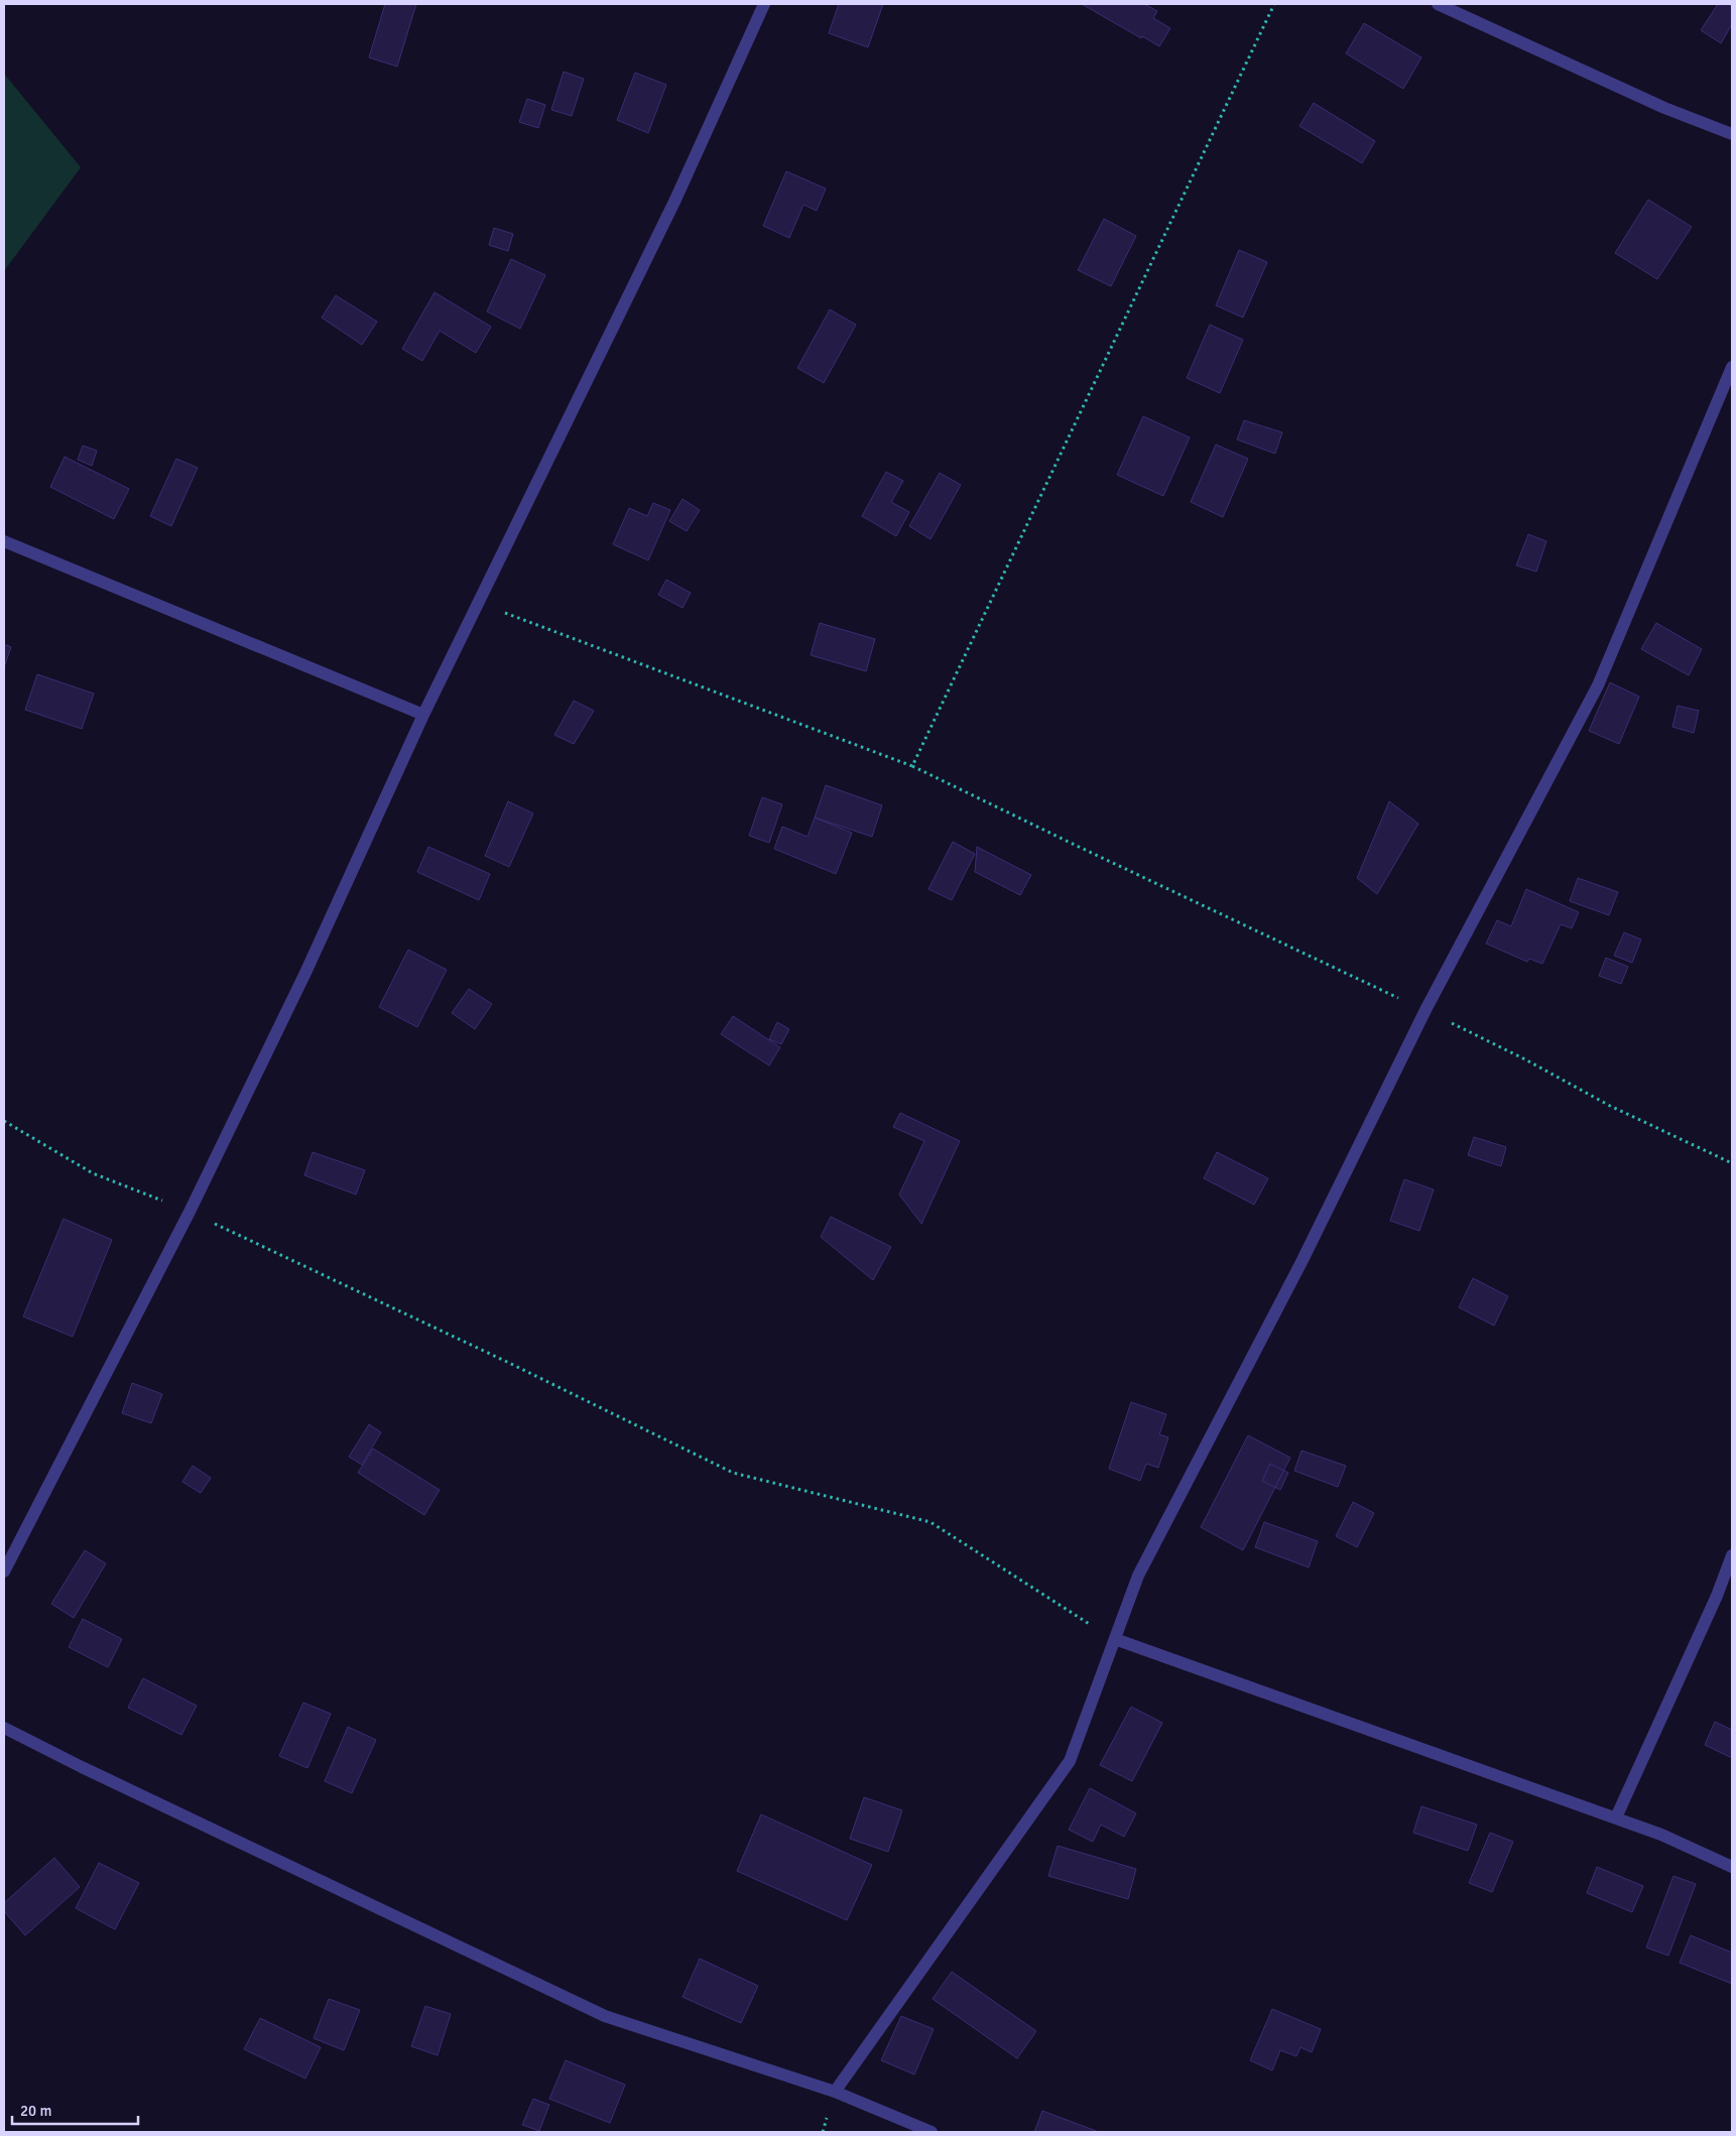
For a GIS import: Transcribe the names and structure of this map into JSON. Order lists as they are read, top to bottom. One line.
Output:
{"scale_bar":"20 m"}
